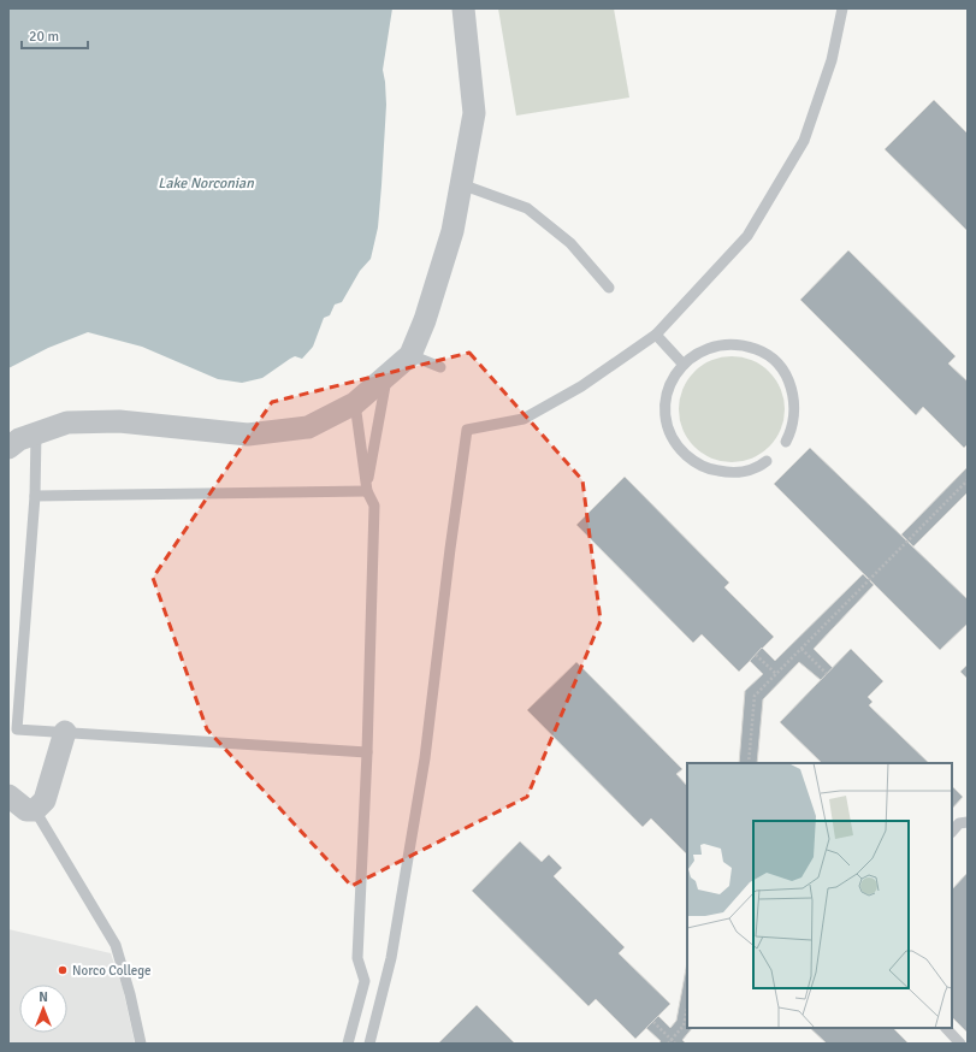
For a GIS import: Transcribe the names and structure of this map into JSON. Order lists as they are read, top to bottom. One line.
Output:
{"water":["Lake Norconian"],"places":["Norco College"],"scale_bar":"20 m","north":"top"}
